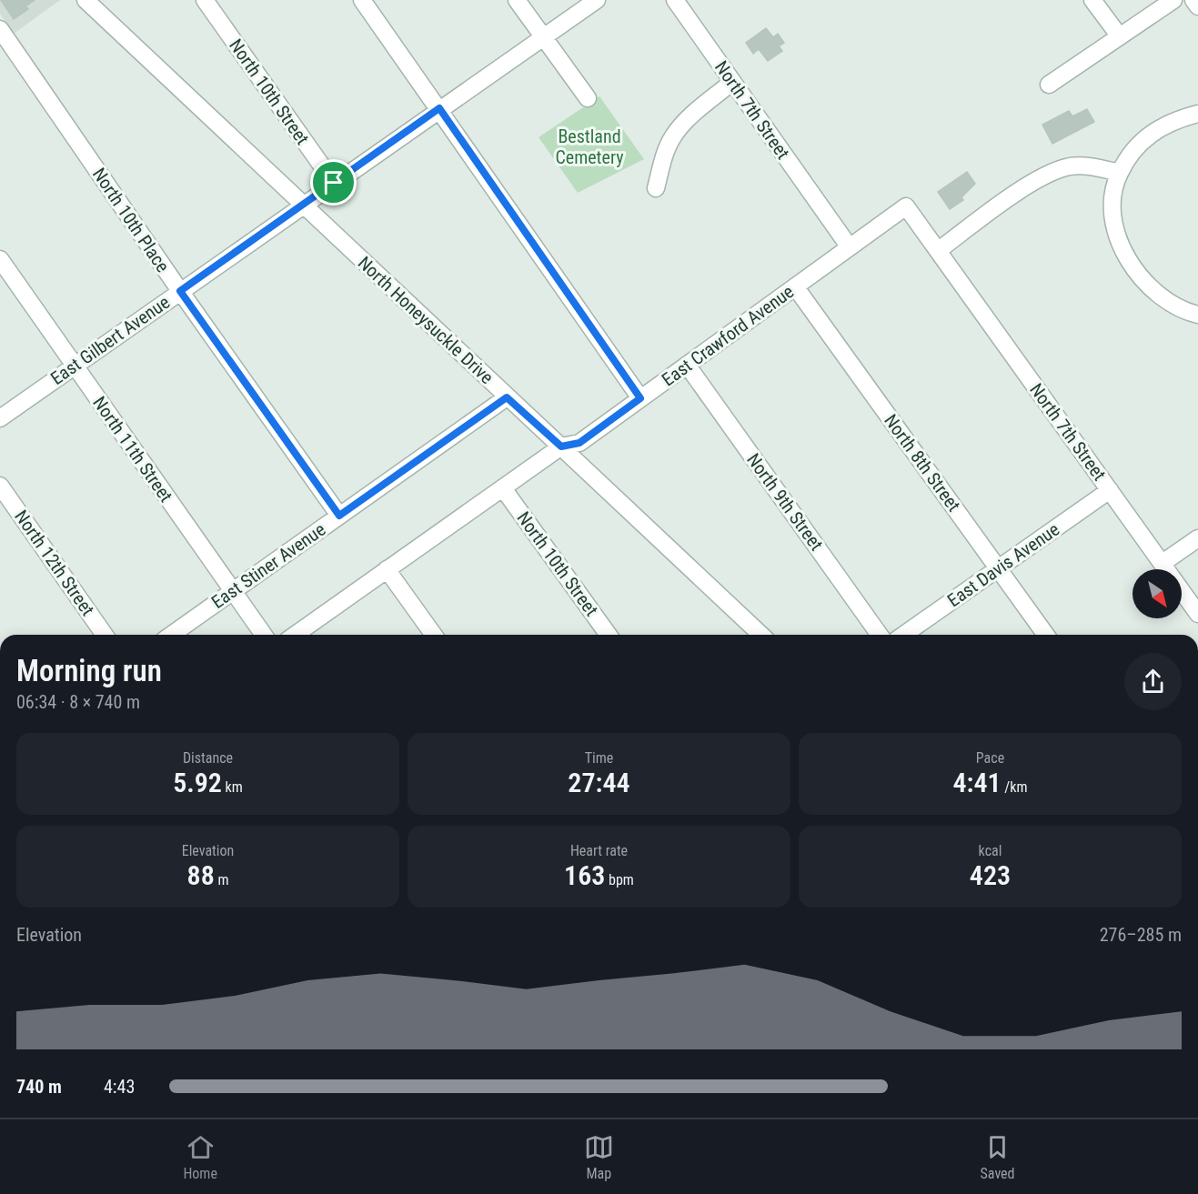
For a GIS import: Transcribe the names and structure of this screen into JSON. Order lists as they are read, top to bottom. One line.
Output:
{"streets":{"street":["North 10th Street","North 7th Street","North 10th Place","North Honeysuckle Drive","East Crawford Avenue","East Gilbert Avenue","North 11th Street","North 8th Street","North 9th Street","North 12th Street","East Davis Avenue","East Stiner Avenue"]},"crossings":[["North 10th Street","East Crawford Avenue"],["North 10th Street","East Gilbert Avenue"],["North 7th Street","East Crawford Avenue"],["North 7th Street","East Davis Avenue"],["North 10th Place","East Gilbert Avenue"],["North 10th Place","East Stiner Avenue"],["North Honeysuckle Drive","East Crawford Avenue"],["North Honeysuckle Drive","East Gilbert Avenue"],["North Honeysuckle Drive","East Stiner Avenue"],["East Crawford Avenue","North 8th Street"],["East Crawford Avenue","North 9th Street"],["East Gilbert Avenue","North 11th Street"],["North 11th Street","East Stiner Avenue"],["North 8th Street","East Davis Avenue"]],"parks":["Bestland Cemetery"],"north":"bottom right","page":{"heading":["Morning run","06:34 · 8 × 740 m"],"stats":[["Distance","5.92 km"],["Time","27:44"],["Pace","4:41 /km"],["Elevation","88 m"],["Heart rate","163 bpm"],["kcal","423"]],"chart":["Elevation","276–285 m"],"list":[{"name":"740 m","note":"4:43"}],"tabs":["Home","Map","Saved"]}}
